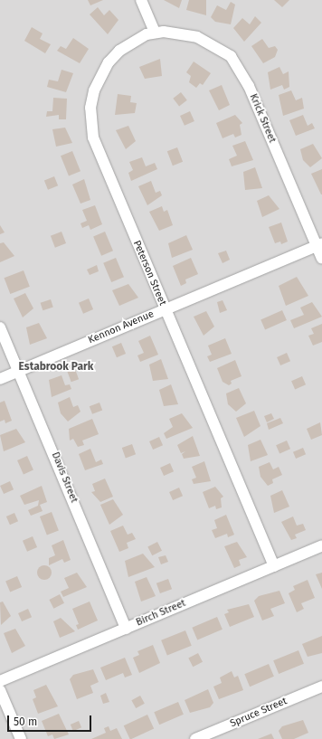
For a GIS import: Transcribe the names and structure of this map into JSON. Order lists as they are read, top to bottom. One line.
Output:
{"streets":{"street":["Krick Street","Peterson Street","Kennon Avenue","Davis Street","Birch Street","Spruce Street"]},"crossings":[["Krick Street","Peterson Street"],["Krick Street","Kennon Avenue"],["Peterson Street","Kennon Avenue"],["Peterson Street","Birch Street"],["Kennon Avenue","Davis Street"],["Davis Street","Birch Street"]],"districts":["Estabrook Park"],"scale_bar":"50 m"}
